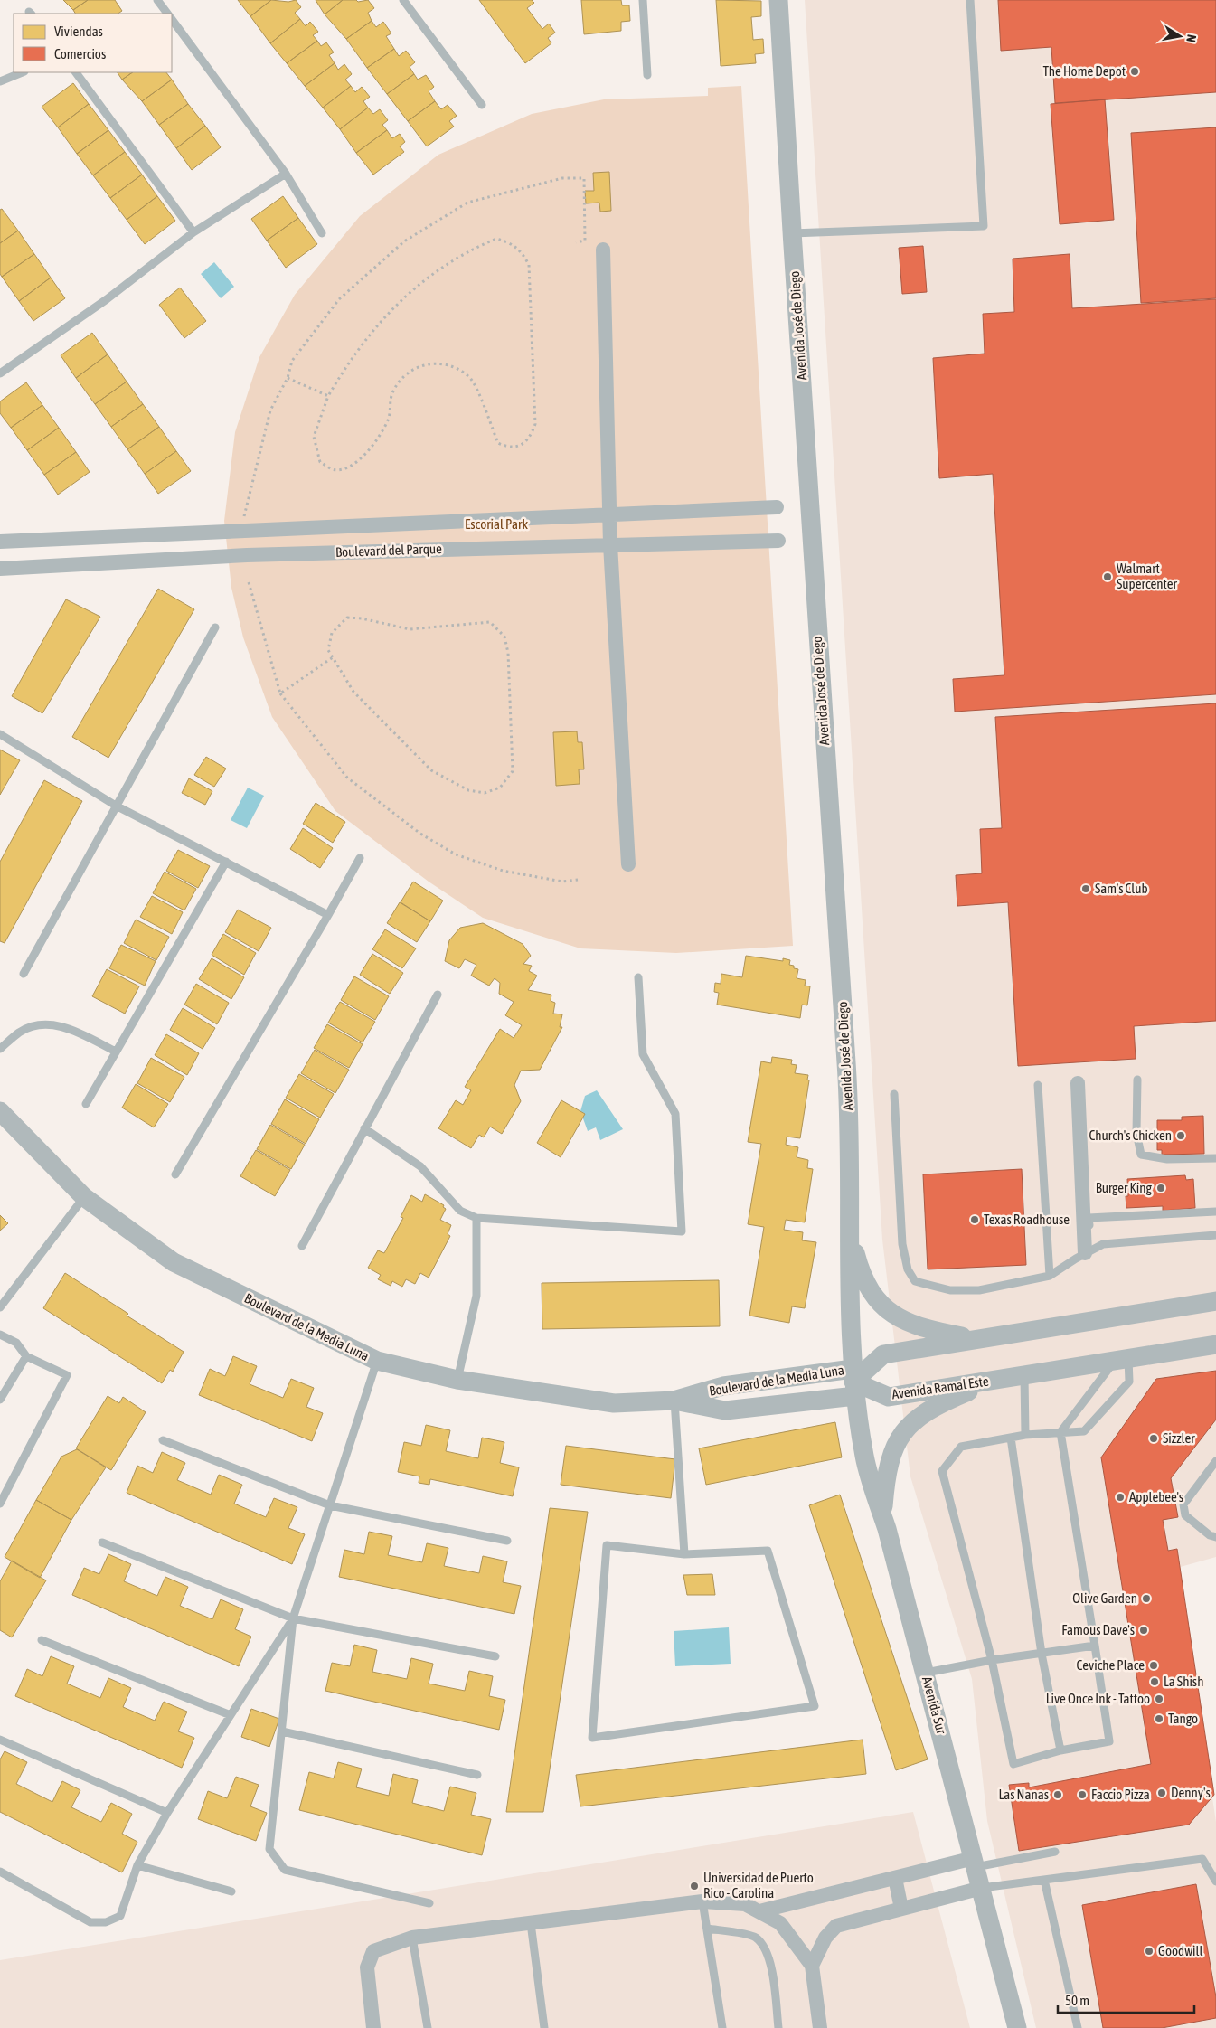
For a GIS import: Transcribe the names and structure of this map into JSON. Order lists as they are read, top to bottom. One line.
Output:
{"streets":{"street":["Avenida José de Diego","Boulevard del Parque","Boulevard de la Media Luna","Avenida Ramal Este","Avenida Sur"]},"crossings":[["Avenida José de Diego","Boulevard de la Media Luna"],["Avenida José de Diego","Avenida Ramal Este"],["Avenida José de Diego","Avenida Sur"],["Boulevard de la Media Luna","Avenida Ramal Este"],["Boulevard de la Media Luna","Avenida Sur"],["Avenida Ramal Este","Avenida Sur"]],"parks":["Escorial Park"],"places":["The Home Depot","Walmart Supercenter","Sam's Club","Church's Chicken","Burger King","Texas Roadhouse","Sizzler","Applebee's","Olive Garden","Famous Dave's","Ceviche Place","La Shish","Live Once Ink - Tattoo","Tango","Denny's","Las Nanas","Faccio Pizza","Universidad de Puerto Rico - Carolina","Goodwill"],"legend":["Viviendas","Comercios"],"scale_bar":"50 m","north":"right"}
